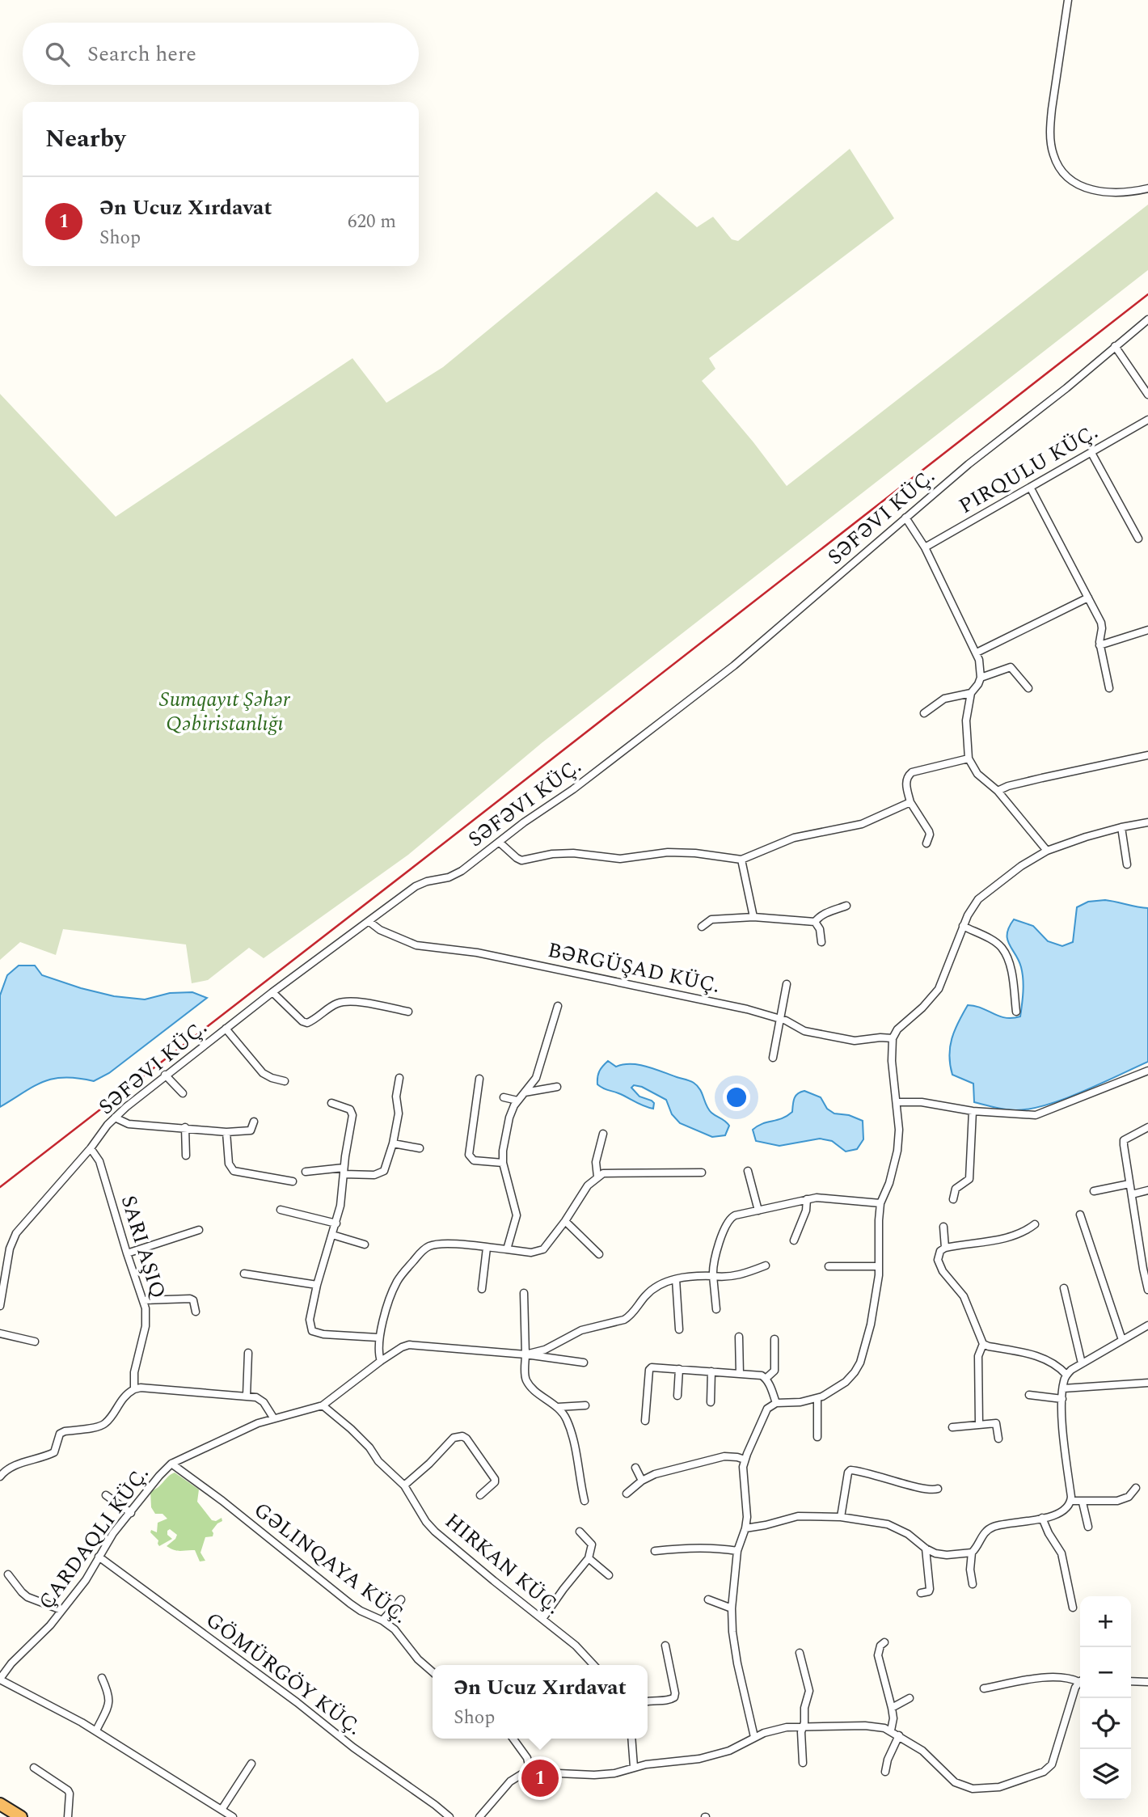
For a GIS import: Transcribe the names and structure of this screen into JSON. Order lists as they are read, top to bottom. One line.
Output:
{"streets":{"street":["PIRQULU KÜÇ.","SƏFƏVI KÜÇ.","BƏRGÜŞAD KÜÇ.","GƏLINQAYA KÜÇ.","HIRKAN KÜÇ.","GÖMÜRGÖY KÜÇ."]},"crossings":[["SƏFƏVI KÜÇ.","BƏRGÜŞAD KÜÇ."]],"parks":["Sumqayıt Şəhər Qəbiristanlığı"],"page":{"search":"Search here","heading":"Nearby","list":[{"mark":"1","name":"Ən Ucuz Xırdavat","note":"Shop","value":"620 m"}],"map_buttons":["+","−"],"popup":["Ən Ucuz Xırdavat","Shop"],"pins":"1"}}
